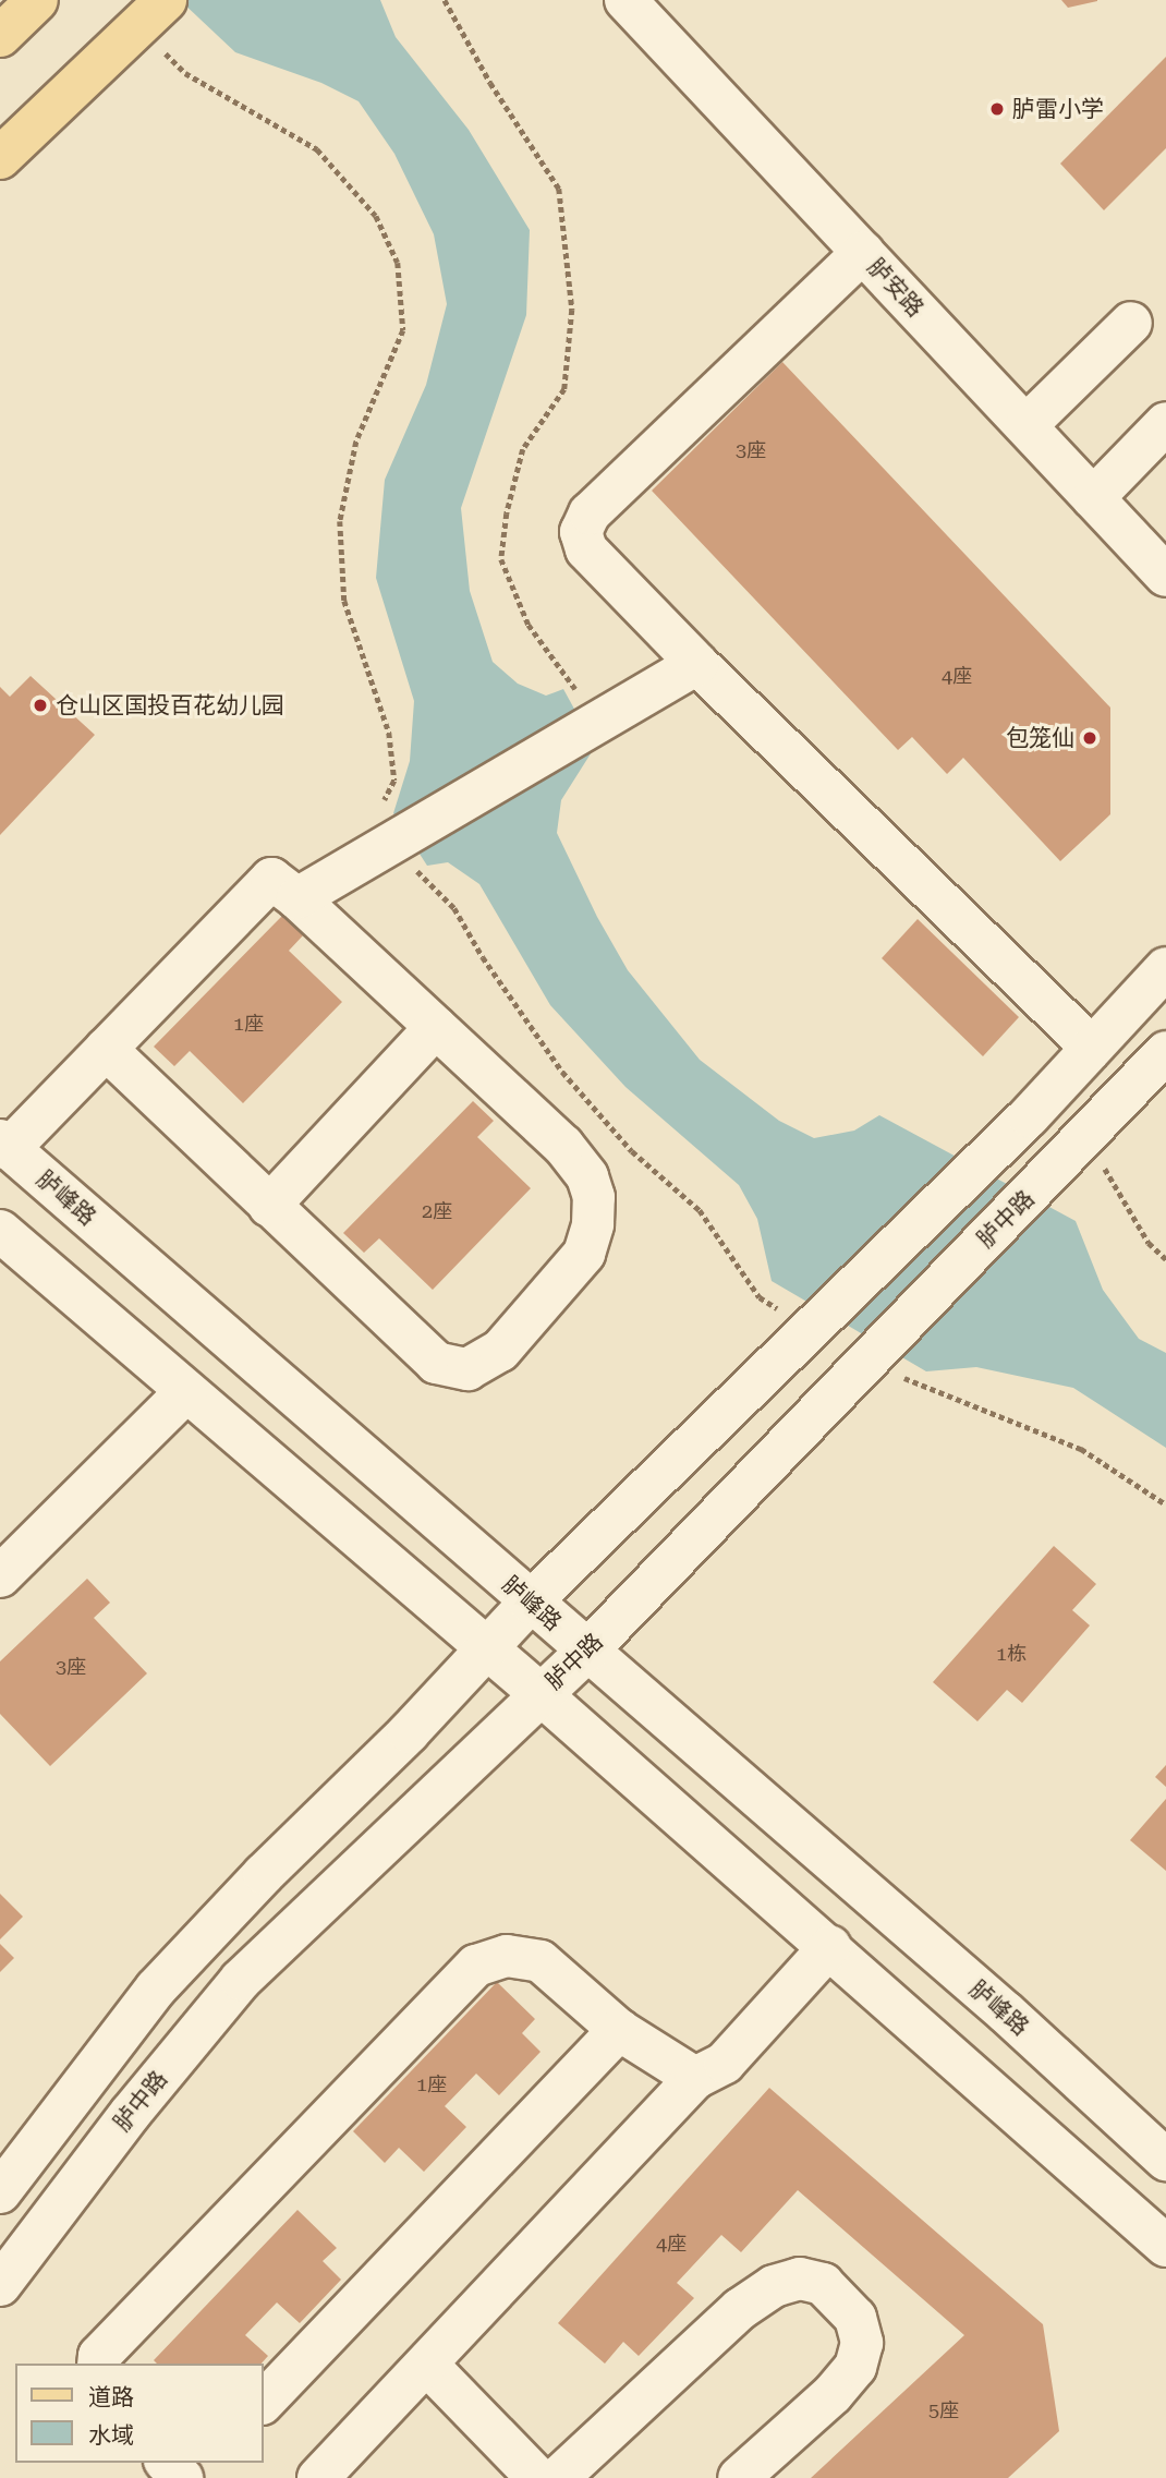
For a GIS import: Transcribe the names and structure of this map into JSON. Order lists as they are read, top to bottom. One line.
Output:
{"streets":{"street":["胪安路","胪峰路","胪中路"]},"crossings":[["胪峰路","胪中路"]],"places":["胪雷小学","仓山区国投百花幼儿园","包笼仙"],"house_numbers":["3座","4座","1座","2座","1栋","3座","1座","4座","5座"],"legend":["道路","水域"]}
